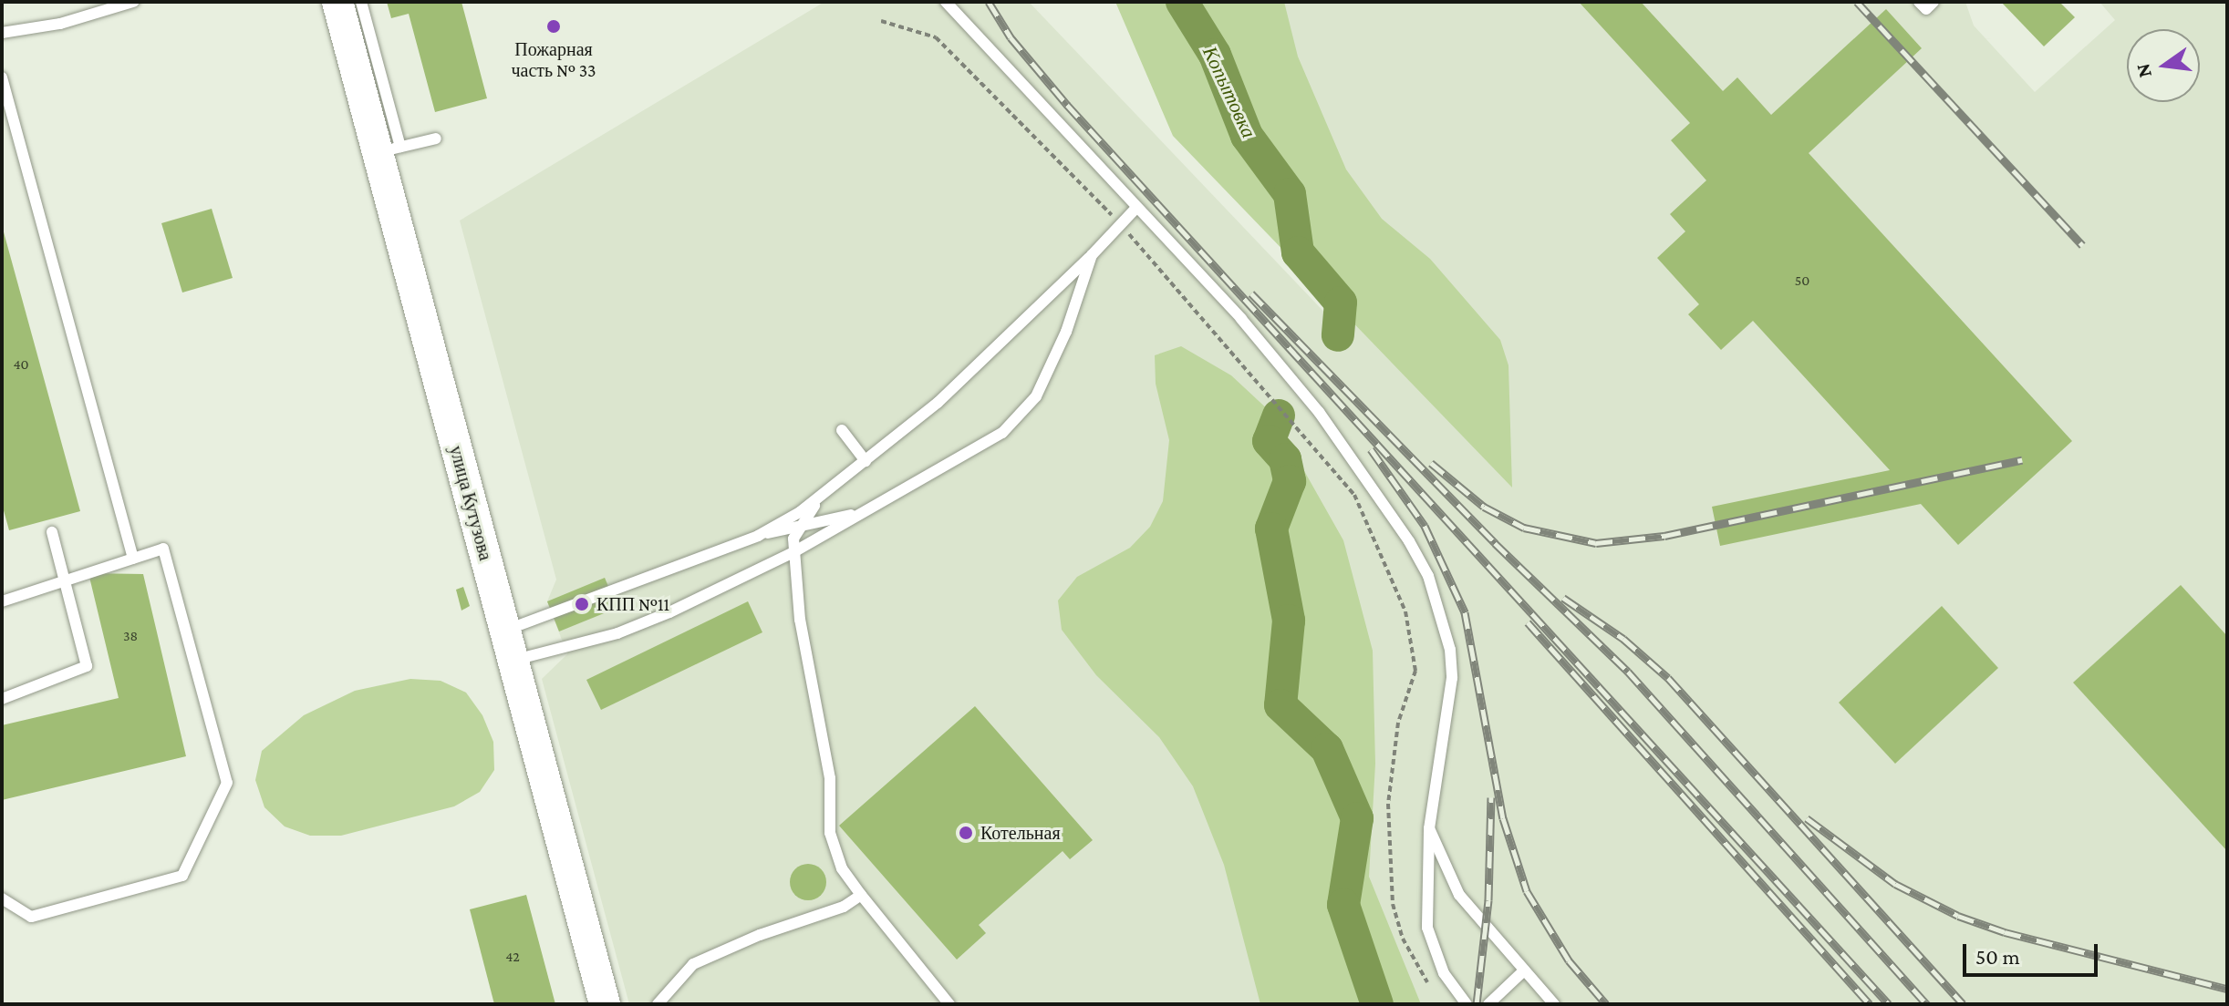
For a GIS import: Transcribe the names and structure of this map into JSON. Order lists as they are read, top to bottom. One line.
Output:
{"streets":{"street":["улица Кутузова"]},"water":["Копытовка"],"places":["Пожарная часть № 33","КПП №11","Котельная"],"house_numbers":["50","40","38","42"],"scale_bar":"50 m","north":"left"}
